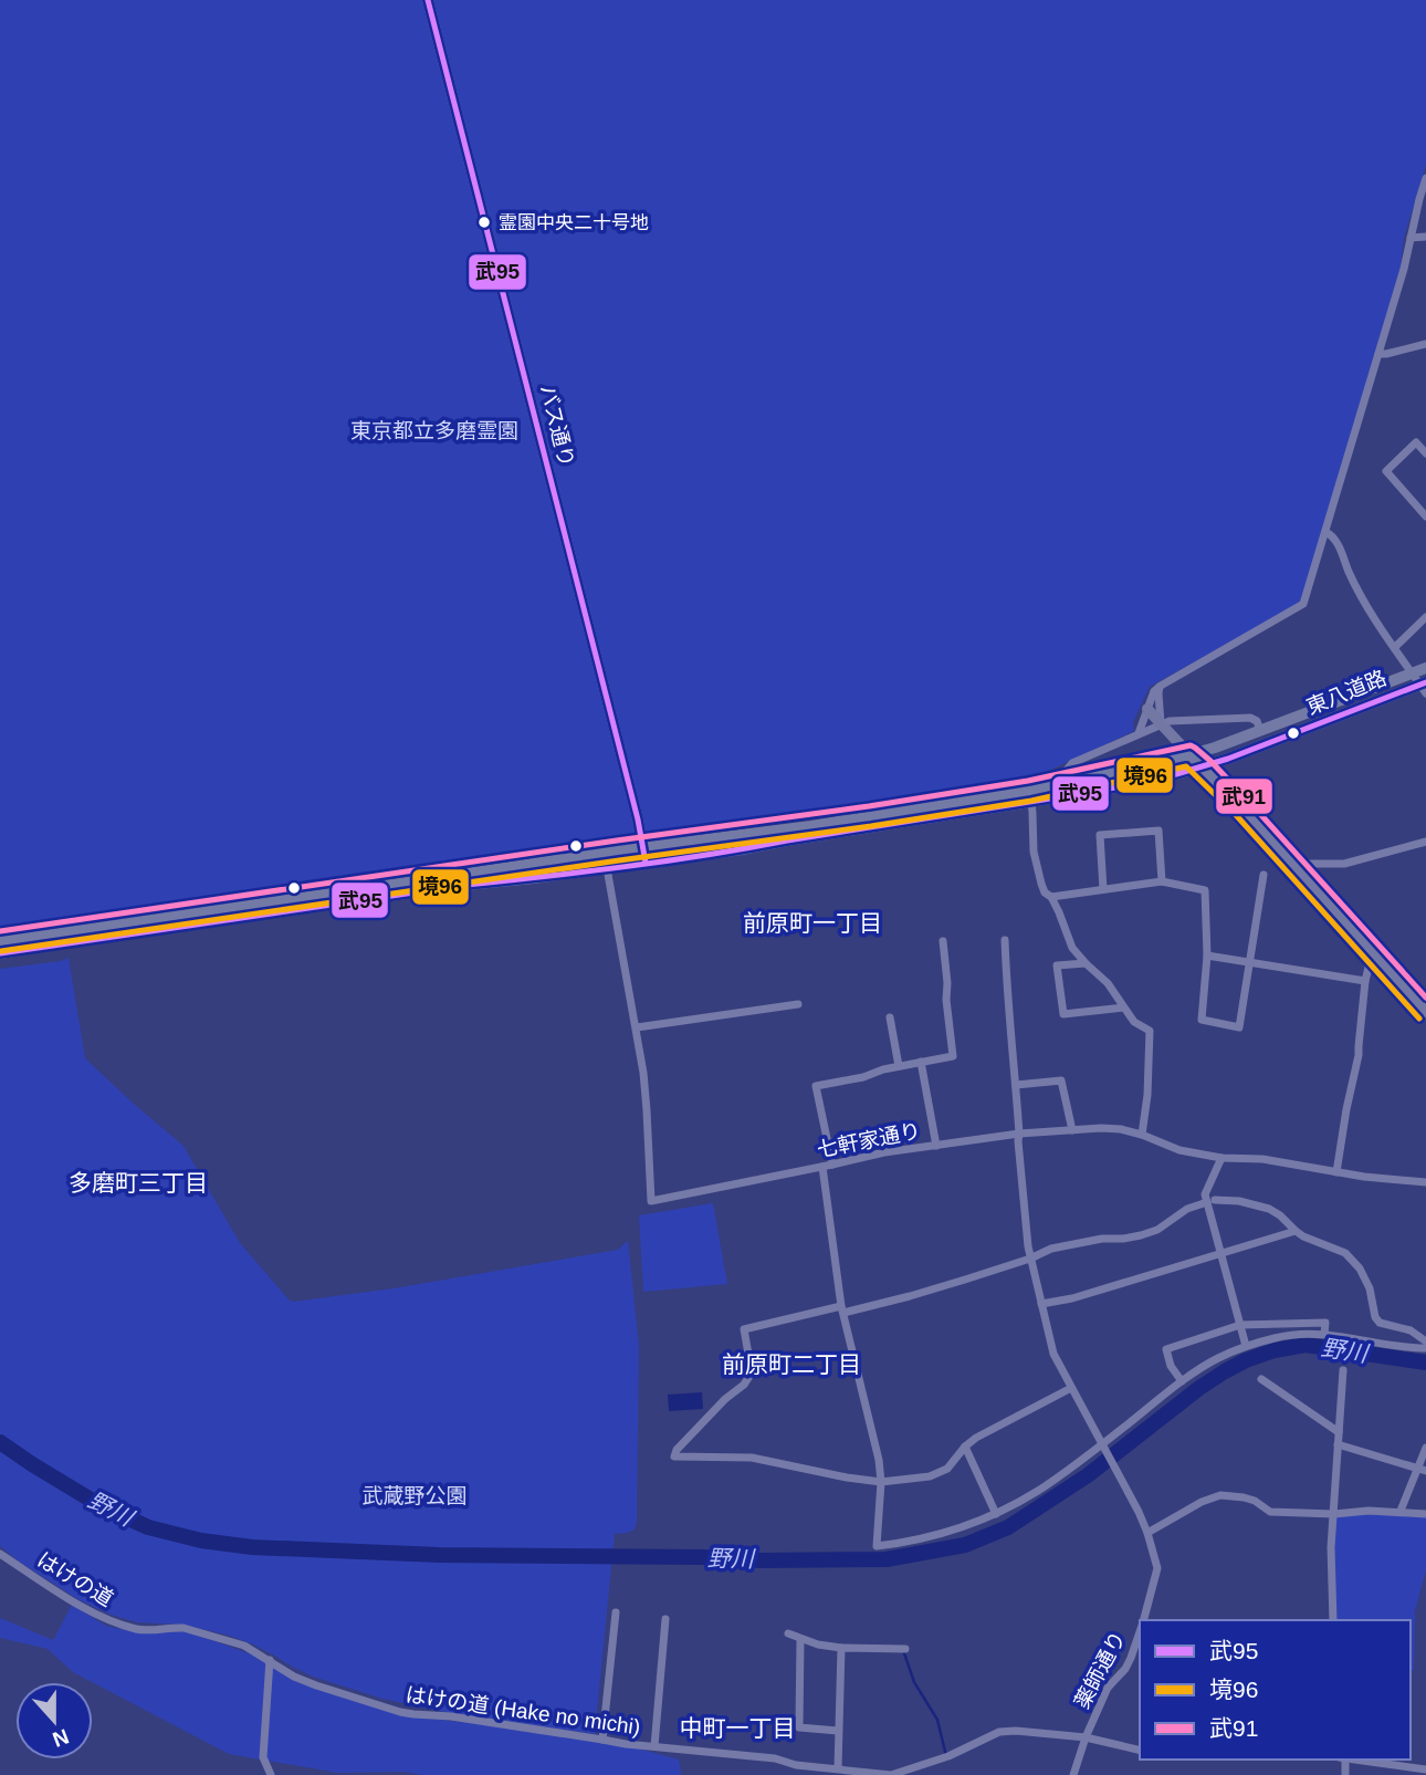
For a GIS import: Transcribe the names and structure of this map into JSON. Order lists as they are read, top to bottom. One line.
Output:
{"streets":{"main road":["東八道路"],"street":["バス通り","七軒家通り","はけの道","薬師通り","はけの道 (Hake no michi)"]},"crossings":[["バス通り","東八道路"],["東八道路","七軒家通り"],["はけの道","はけの道 (Hake no michi)"],["薬師通り","はけの道 (Hake no michi)"]],"districts":["前原町一丁目","多磨町三丁目","前原町二丁目","中町一丁目"],"water":["野川"],"parks":["東京都立多磨霊園","武蔵野公園"],"places":["霊園中央二十号地"],"lines":["transit line 武95","transit line 武91","transit line 境96"],"legend":["武95","境96","武91"],"north":"bottom"}
